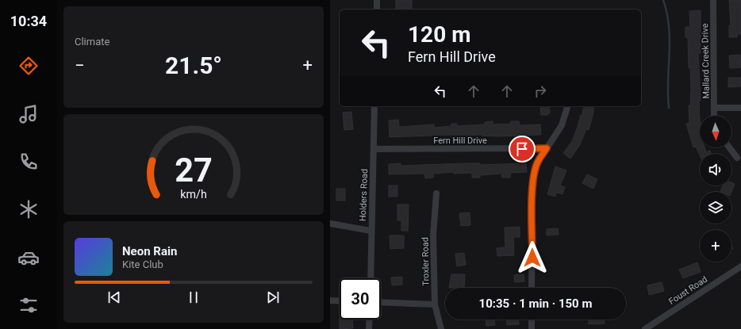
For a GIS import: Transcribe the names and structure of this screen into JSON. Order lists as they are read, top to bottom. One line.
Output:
{"streets":{"street":["Mallard Creek Drive","Fern Hill Drive","Holders Road","Troxler Road","Foust Road"]},"crossings":[["Fern Hill Drive","Holders Road"]],"north":"bottom","page":{"tabs":"10:34","tile":"Climate","turn":["120 m","Fern Hill Drive"],"heat":["−","21.5°","+"],"map_buttons":"+","song":["Neon Rain","Kite Club"],"limit":"30","trip":"10:35 · 1 min · 150 m","gauge":["27","km/h"]}}
